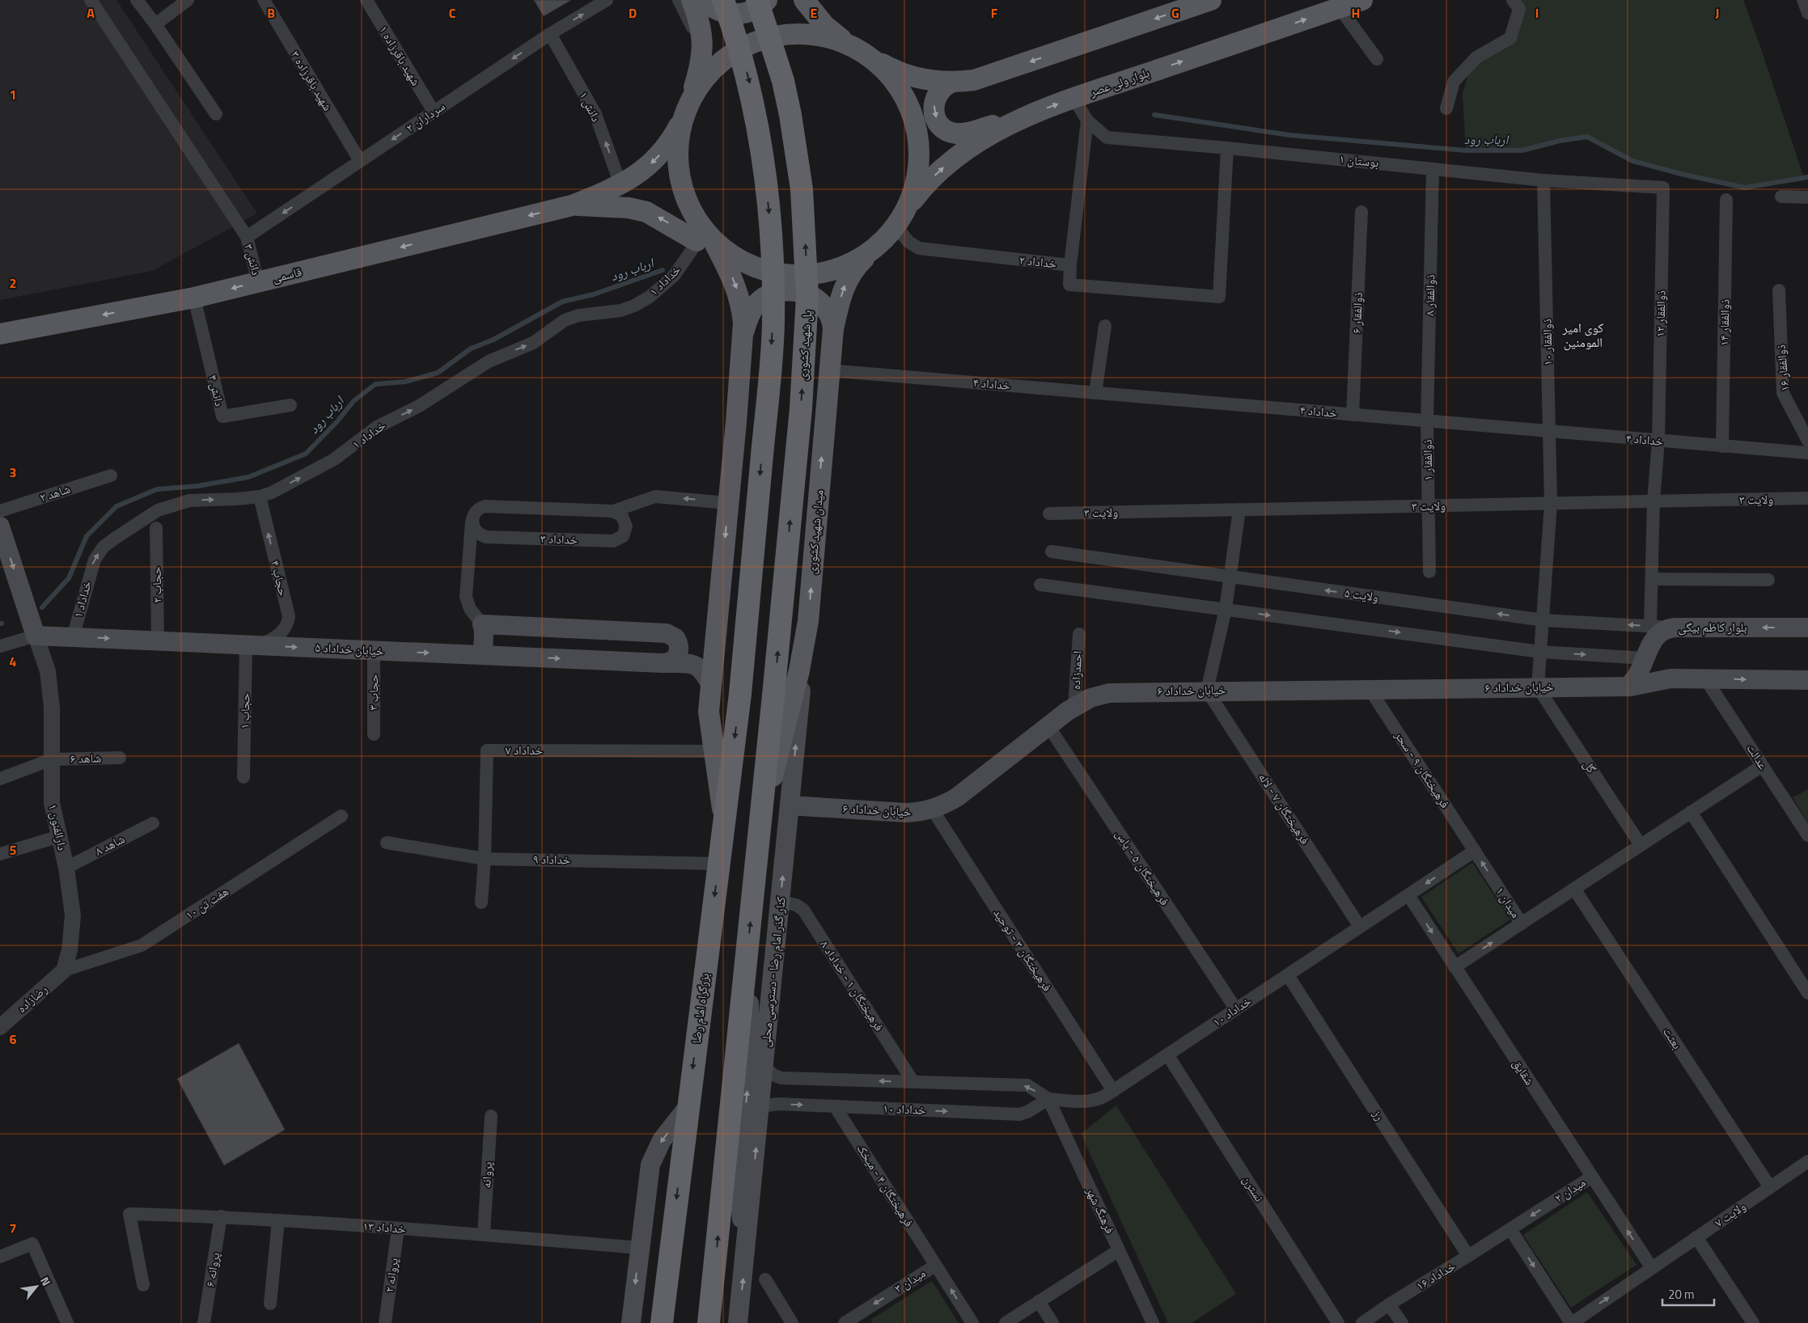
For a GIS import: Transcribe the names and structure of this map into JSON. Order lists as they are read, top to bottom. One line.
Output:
{"streets":{"highway":["پل شهید کشوری","بزرگراه امام رضا"],"main road":["بلوار ولی عصر","قاسمی","میدان شهید کشوری","بلوار کاظم بیگی","خیابان خداداد ۵","خیابان خداداد ۶","کنار گذر امام رضا - دسترسی محلی"],"street":["شهید باقرزاده ۱","شهید باقرزاده ۳","دانش ۱","سرداران ۲","بوستان ۱","دانش ۳","خداداد ۲","خداداد ۱","ذوالفقار ۸","ذوالفقار ۶","ذوالفقار ۱۲","ذوالفقار ۱۴","ذوالفقار ۱۰","ذوالفقار ۱۶","خداداد ۴","دانش ۴","ذوالفقار ۱","شاهد ۲","ولایت ۳","خداداد ۳","حجاب ۴","حجاب ۲","ولایت ۵","احمدزاده","حجاب ۳","حجاب ۱","خداداد ۷","عدالت","شاهد ۶","گل","فرهیختگان ۹ - سحر","فرهیختگان ۷ - لاله","دارالفنون ۱","شاهد ۸","خداداد ۹","فرهیختگان ۵ - یاس","میدان ۱","هفت تن ۱۰","فرهیختگان ۳ - توحید","فرهیختگان ۱ - خداداد ۸","رضازاده","خداداد ۱۰","بعثت","شقایق","رز","پروانه","فرهیختگان ۴ - میخک","نسترن","میدان ۲","فرهنگ شهر","ولایت ۷","خداداد ۱۳","پروانه ۶","پروانه ۲","خداداد ۱۶","میدان ۳"]},"crossings":[["شهید باقرزاده ۱","سرداران ۲"],["شهید باقرزاده ۳","سرداران ۲"],["بلوار ولی عصر","بوستان ۱"],["بلوار ولی عصر","خداداد ۲"],["بلوار ولی عصر","میدان شهید کشوری"],["دانش ۱","سرداران ۲"],["سرداران ۲","دانش ۳"],["بوستان ۱","خداداد ۲"],["بوستان ۱","ذوالفقار ۸"],["بوستان ۱","ذوالفقار ۱۲"],["بوستان ۱","ذوالفقار ۱۰"],["دانش ۳","قاسمی"],["خداداد ۲","میدان شهید کشوری"],["قاسمی","دانش ۴"],["خداداد ۱","میدان شهید کشوری"],["خداداد ۱","حجاب ۴"],["خداداد ۱","خیابان خداداد ۵"],["ذوالفقار ۸","خداداد ۴"],["ذوالفقار ۸","ذوالفقار ۱"],["ذوالفقار ۶","خداداد ۴"],["ذوالفقار ۱۲","خداداد ۴"],["ذوالفقار ۱۲","ولایت ۳"],["ذوالفقار ۱۲","ولایت ۵"],["ذوالفقار ۱۴","خداداد ۴"],["ذوالفقار ۱۰","خداداد ۴"],["ذوالفقار ۱۰","ولایت ۳"],["ذوالفقار ۱۰","ولایت ۵"],["ذوالفقار ۱۰","خیابان خداداد ۶"],["ذوالفقار ۱۰","گل"],["پل شهید کشوری","میدان شهید کشوری"],["خداداد ۴","ذوالفقار ۱"],["خداداد ۴","میدان شهید کشوری"],["ذوالفقار ۱","ولایت ۳"],["میدان شهید کشوری","خیابان خداداد ۵"],["میدان شهید کشوری","خداداد ۷"],["میدان شهید کشوری","کنار گذر امام رضا - دسترسی محلی"],["میدان شهید کشوری","بزرگراه امام رضا"],["حجاب ۴","خیابان خداداد ۵"],["حجاب ۴","حجاب ۱"],["حجاب ۲","خیابان خداداد ۵"],["ولایت ۵","بلوار کاظم بیگی"],["بلوار کاظم بیگی","خیابان خداداد ۶"],["خیابان خداداد ۵","حجاب ۳"],["خیابان خداداد ۵","حجاب ۱"],["خیابان خداداد ۵","دارالفنون ۱"],["احمدزاده","خیابان خداداد ۶"],["خیابان خداداد ۶","گل"],["خیابان خداداد ۶","فرهیختگان ۹ - سحر"],["خیابان خداداد ۶","فرهیختگان ۷ - لاله"],["خیابان خداداد ۶","فرهیختگان ۵ - یاس"],["خیابان خداداد ۶","فرهیختگان ۳ - توحید"],["خیابان خداداد ۶","کنار گذر امام رضا - دسترسی محلی"],["خداداد ۷","خداداد ۹"],["شاهد ۶","دارالفنون ۱"],["فرهیختگان ۹ - سحر","میدان ۱"],["فرهیختگان ۷ - لاله","خداداد ۱۰"],["دارالفنون ۱","شاهد ۸"],["دارالفنون ۱","هفت تن ۱۰"],["دارالفنون ۱","رضازاده"],["خداداد ۹","بزرگراه امام رضا"],["فرهیختگان ۵ - یاس","خداداد ۱۰"],["میدان ۱","شقایق"],["هفت تن ۱۰","رضازاده"],["فرهیختگان ۳ - توحید","خداداد ۱۰"],["کنار گذر امام رضا - دسترسی محلی","فرهیختگان ۱ - خداداد ۸"],["کنار گذر امام رضا - دسترسی محلی","خداداد ۱۰"],["خداداد ۱۰","رز"],["خداداد ۱۰","فرهیختگان ۴ - میخک"],["خداداد ۱۰","نسترن"],["خداداد ۱۰","فرهنگ شهر"],["بعثت","ولایت ۷"],["شقایق","میدان ۲"],["رز","خداداد ۱۶"],["پروانه","خداداد ۱۳"],["فرهیختگان ۴ - میخک","میدان ۳"],["میدان ۲","ولایت ۷"],["میدان ۲","خداداد ۱۶"],["خداداد ۱۳","پروانه ۶"],["خداداد ۱۳","پروانه ۲"]],"one_way":["دانش ۱","قاسمی","خداداد ۱","پل شهید کشوری","حجاب ۴","خیابان خداداد ۵"],"districts":["کوی امیر المومنین"],"water":["ارباب رود"],"scale_bar":"20 m","north":"top right","grid":{"columns":["A","B","C","D","E","F","G","H","I","J"],"rows":["1","2","3","4","5","6","7"]}}
